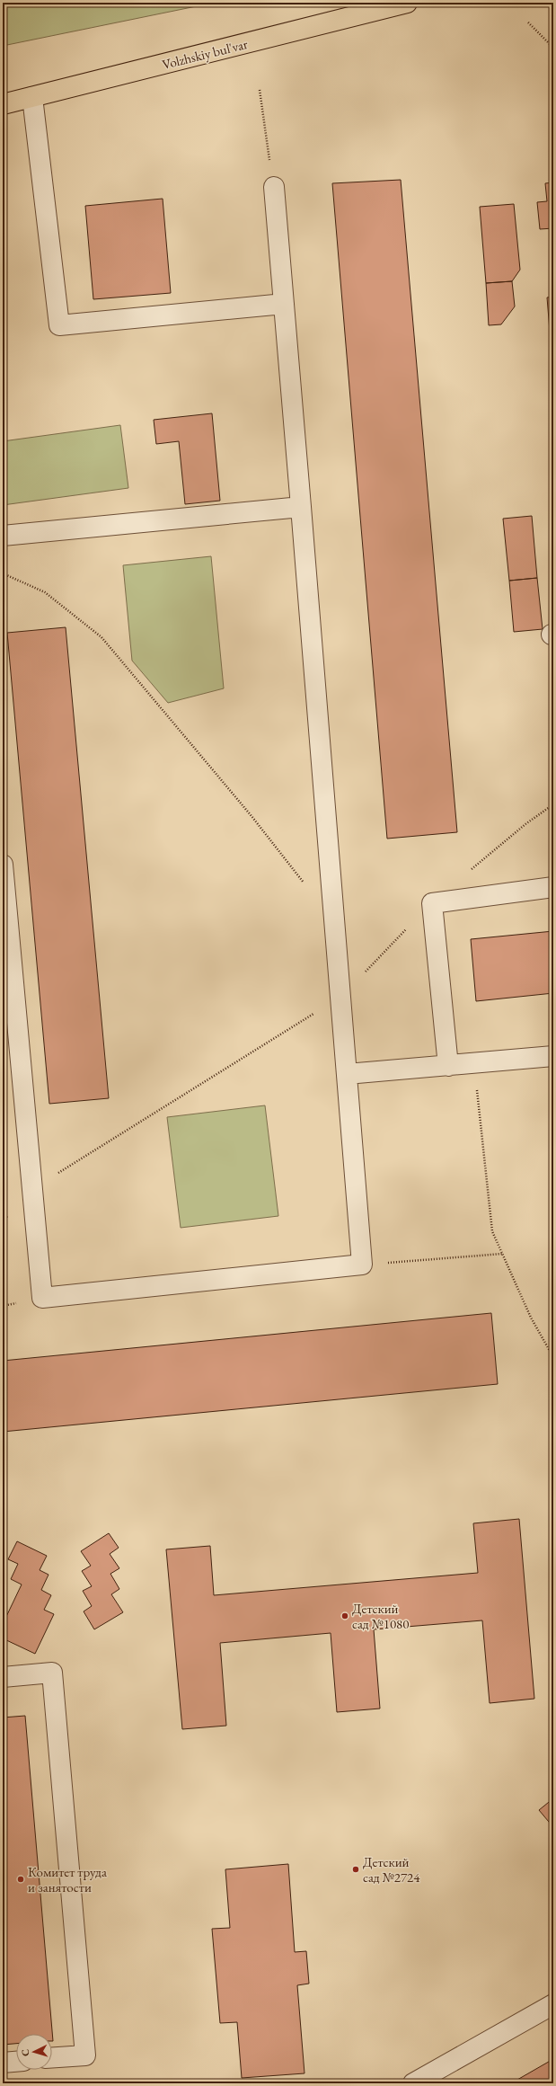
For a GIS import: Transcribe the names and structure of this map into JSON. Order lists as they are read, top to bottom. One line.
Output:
{"streets":{"main road":["Volzhskiy bul'var"]},"places":["Детский сад №1080","Детский сад №2724","Комитет труда и занятости"],"north":"left"}
